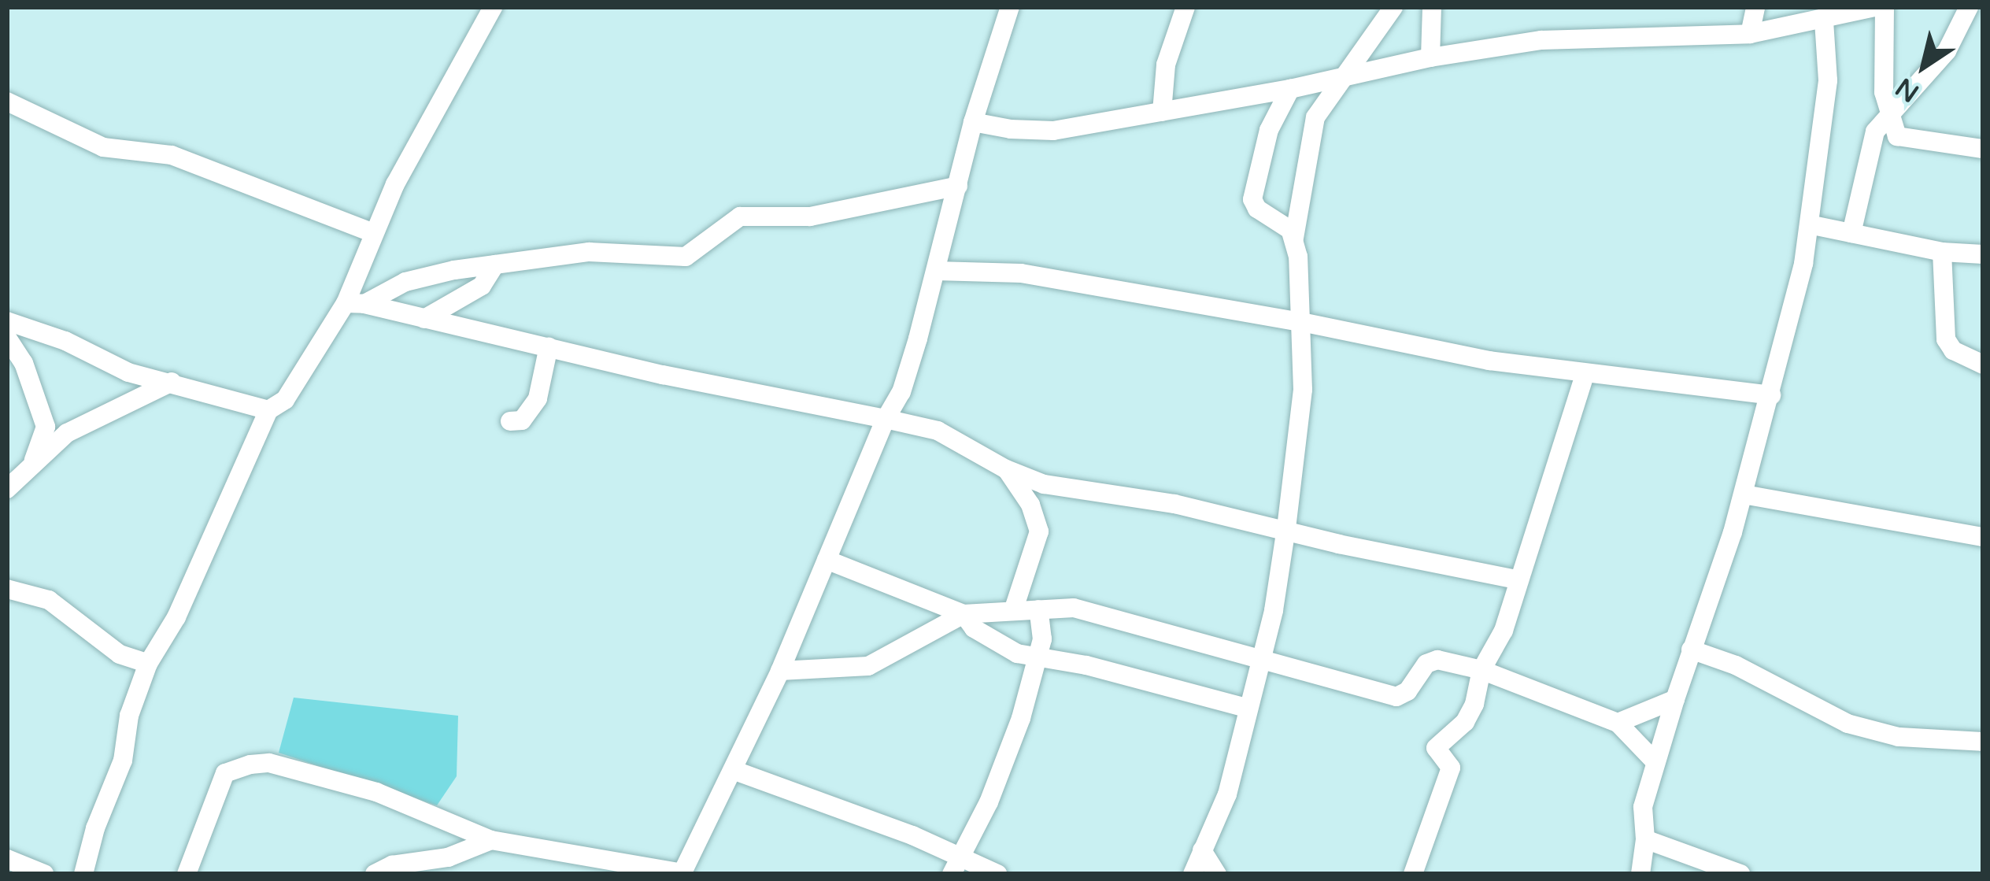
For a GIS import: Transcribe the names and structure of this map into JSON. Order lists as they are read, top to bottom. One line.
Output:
{"north":"bottom left"}
